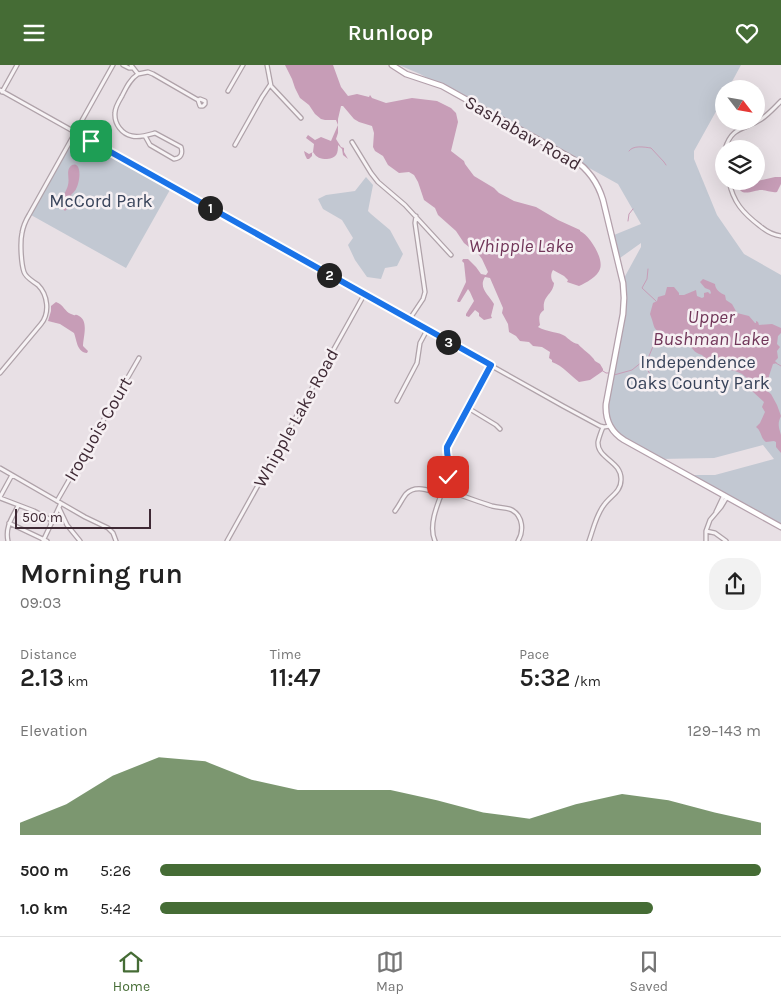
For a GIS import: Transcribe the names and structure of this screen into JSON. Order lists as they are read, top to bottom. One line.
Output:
{"streets":{"main road":["Sashabaw Road"],"street":["Whipple Lake Road","Iroquois Court"]},"water":["Whipple Lake","Upper Bushman Lake"],"parks":["McCord Park","Independence Oaks County Park"],"scale_bar":"500 m","north":"bottom right","page":{"header":"Runloop","pins":["1","2","3"],"scale":"500 m","heading":["Morning run","09:03"],"stats":[["Distance","2.13 km"],["Time","11:47"],["Pace","5:32 /km"]],"chart":["Elevation","129–143 m"],"list":[{"name":"500 m","note":"5:26"},{"name":"1.0 km","note":"5:42"}],"tabs":["Home","Map","Saved"]}}
